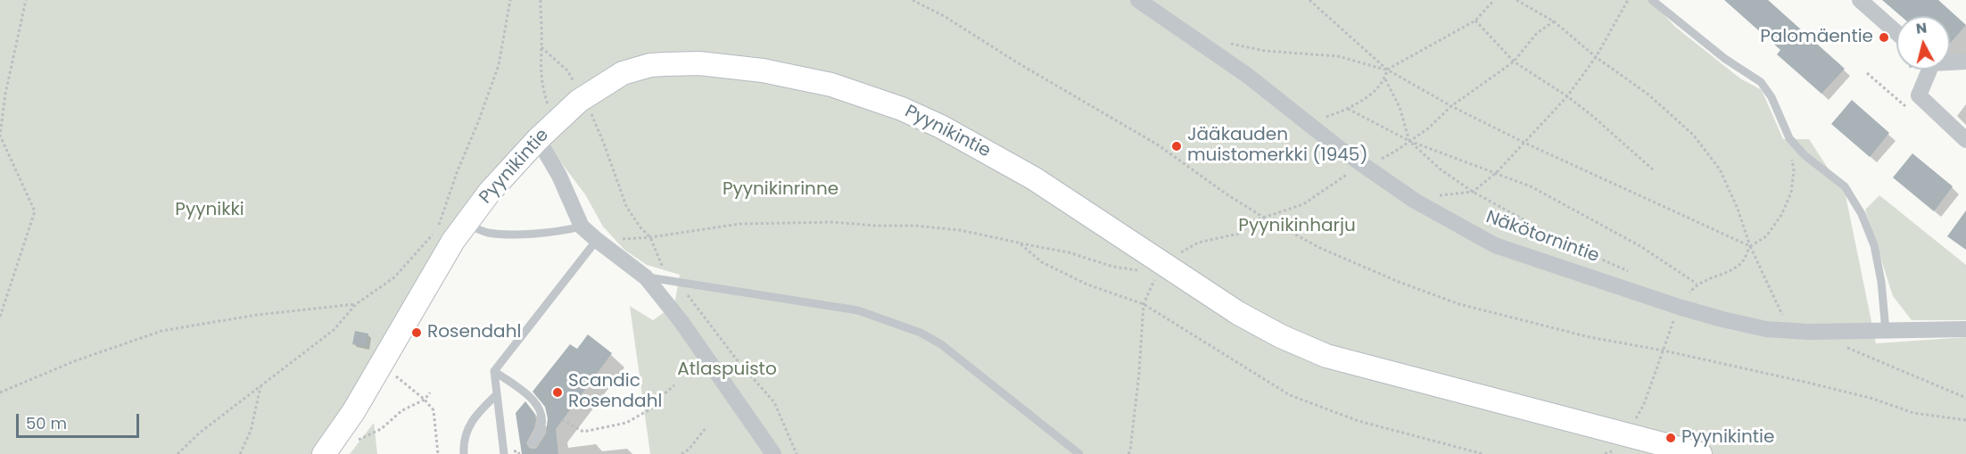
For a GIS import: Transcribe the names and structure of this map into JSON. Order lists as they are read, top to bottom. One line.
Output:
{"streets":{"street":["Pyynikintie","Näkötornintie"]},"parks":["Pyynikinrinne","Pyynikki","Pyynikinharju","Atlaspuisto"],"places":["Palomäentie","Jääkauden muistomerkki (1945)","Rosendahl","Scandic Rosendahl","Pyynikintie"],"scale_bar":"50 m","north":"top"}
